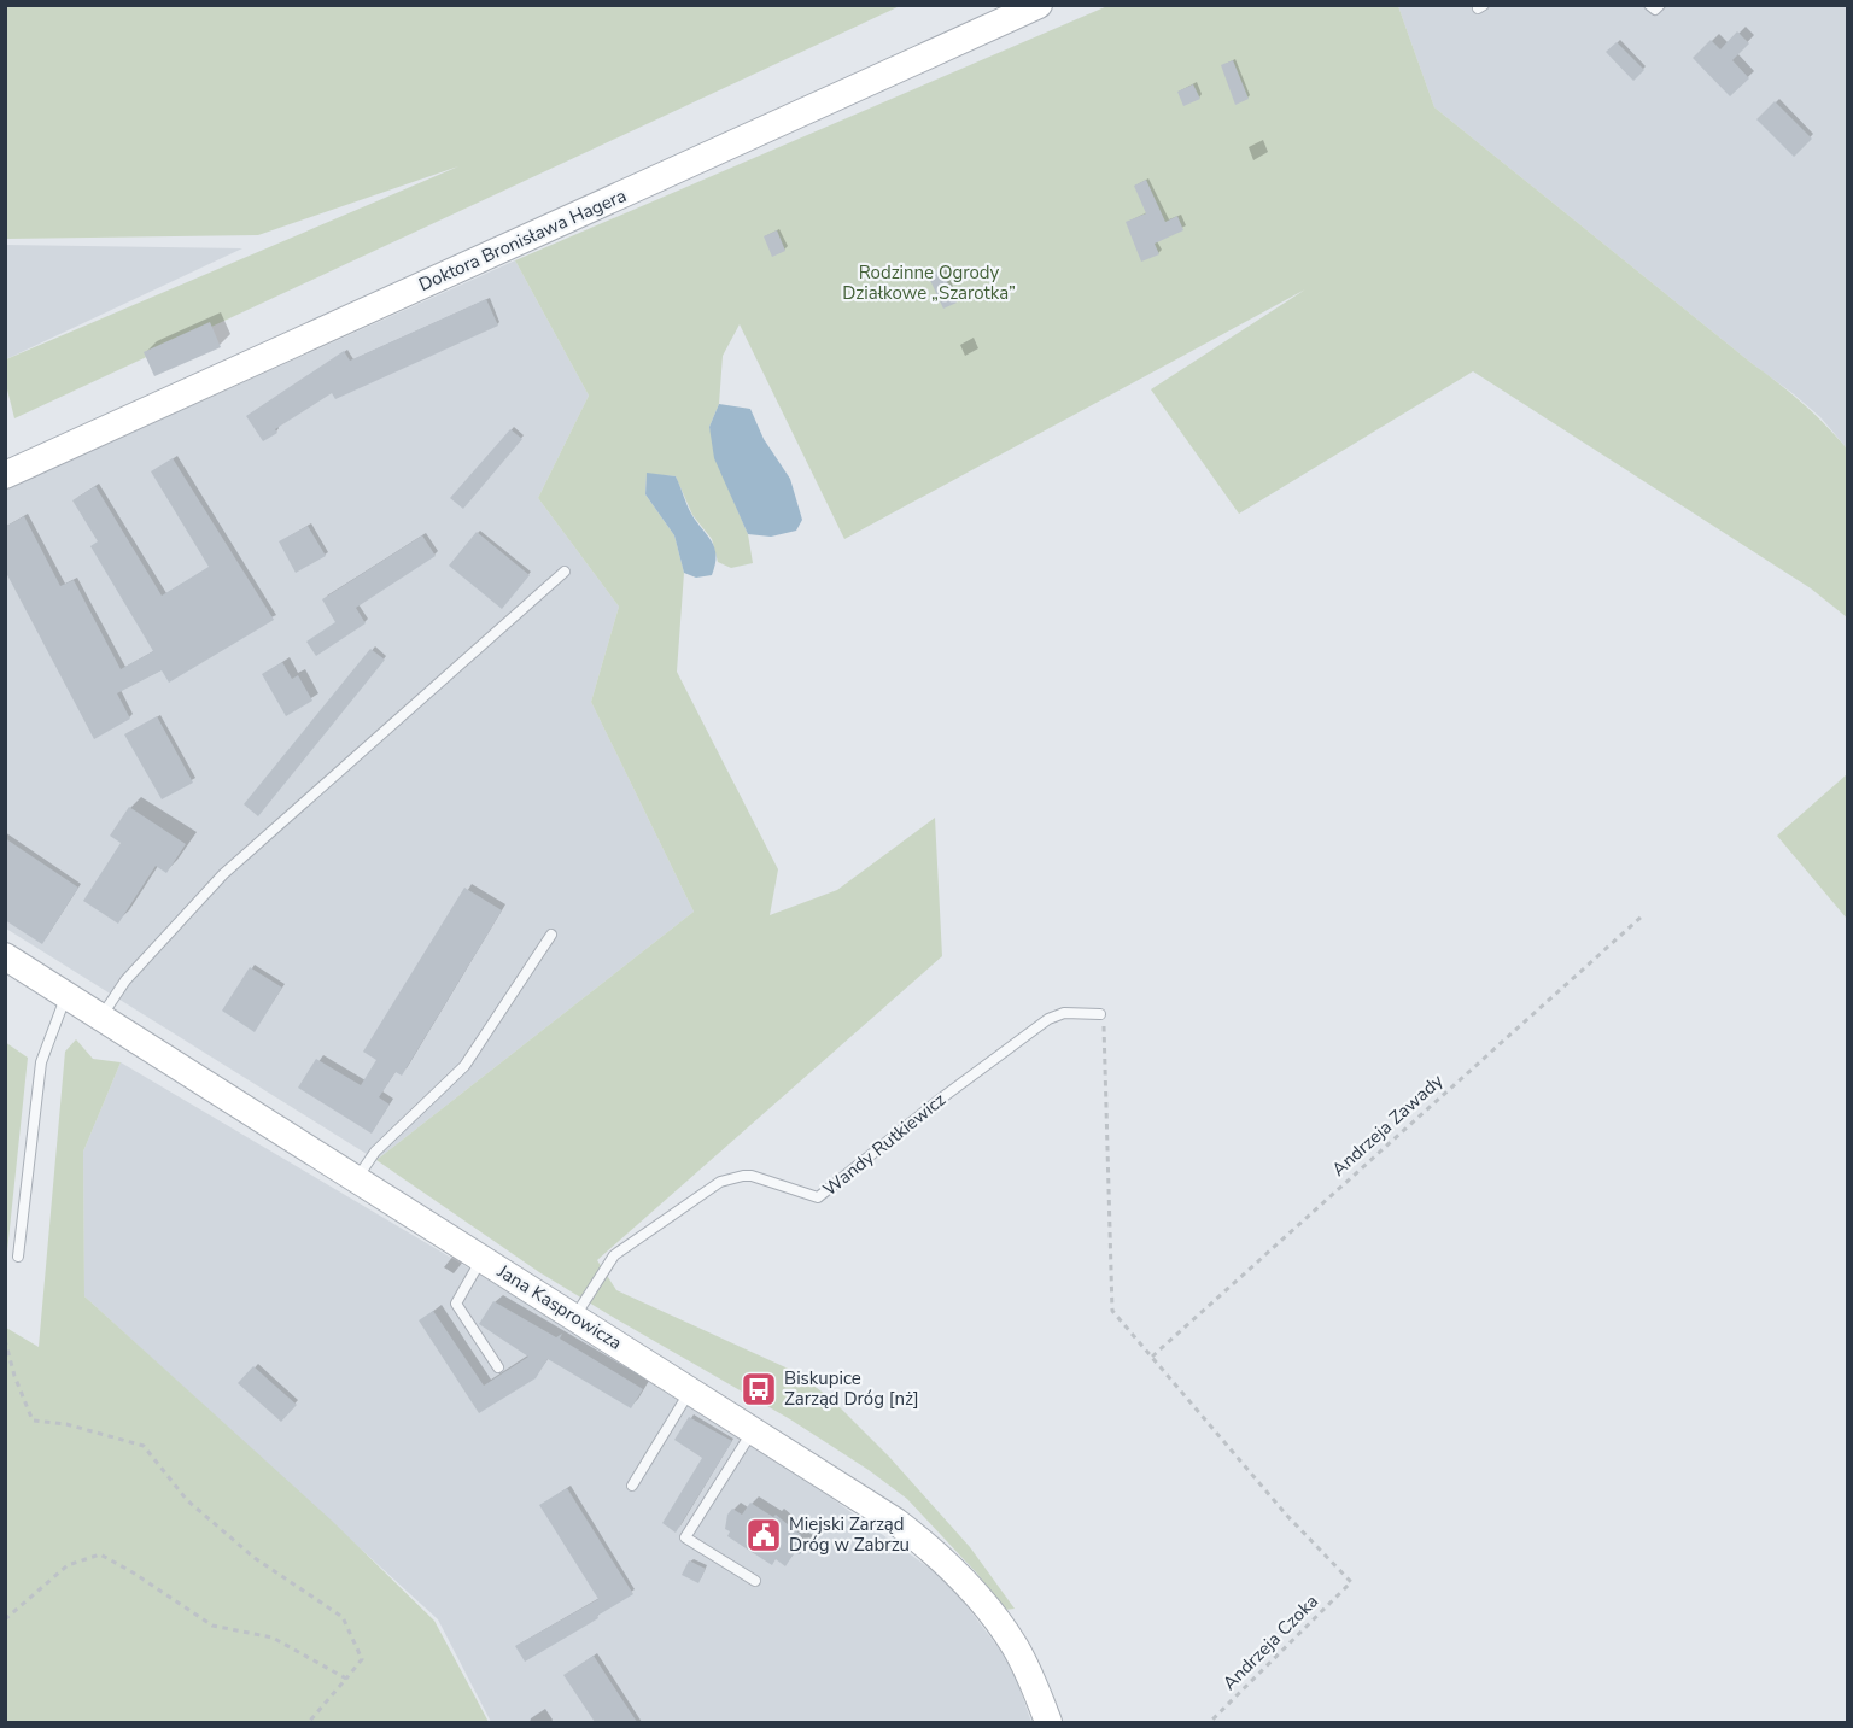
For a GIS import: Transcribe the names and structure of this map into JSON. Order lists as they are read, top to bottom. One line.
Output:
{"streets":{"street":["Doktora Bronisława Hagera","Jana Kasprowicza"],"lane":["Wandy Rutkiewicz"],"path":["Andrzeja Zawady","Andrzeja Czoka"]},"crossings":[["Andrzeja Zawady","Andrzeja Czoka"],["Wandy Rutkiewicz","Jana Kasprowicza"]],"parks":["Rodzinne Ogrody Działkowe „Szarotka”"],"places":{"bus stop":["Biskupice Zarząd Dróg [nż]"],"public building":["Miejski Zarząd Dróg w Zabrzu"]}}
